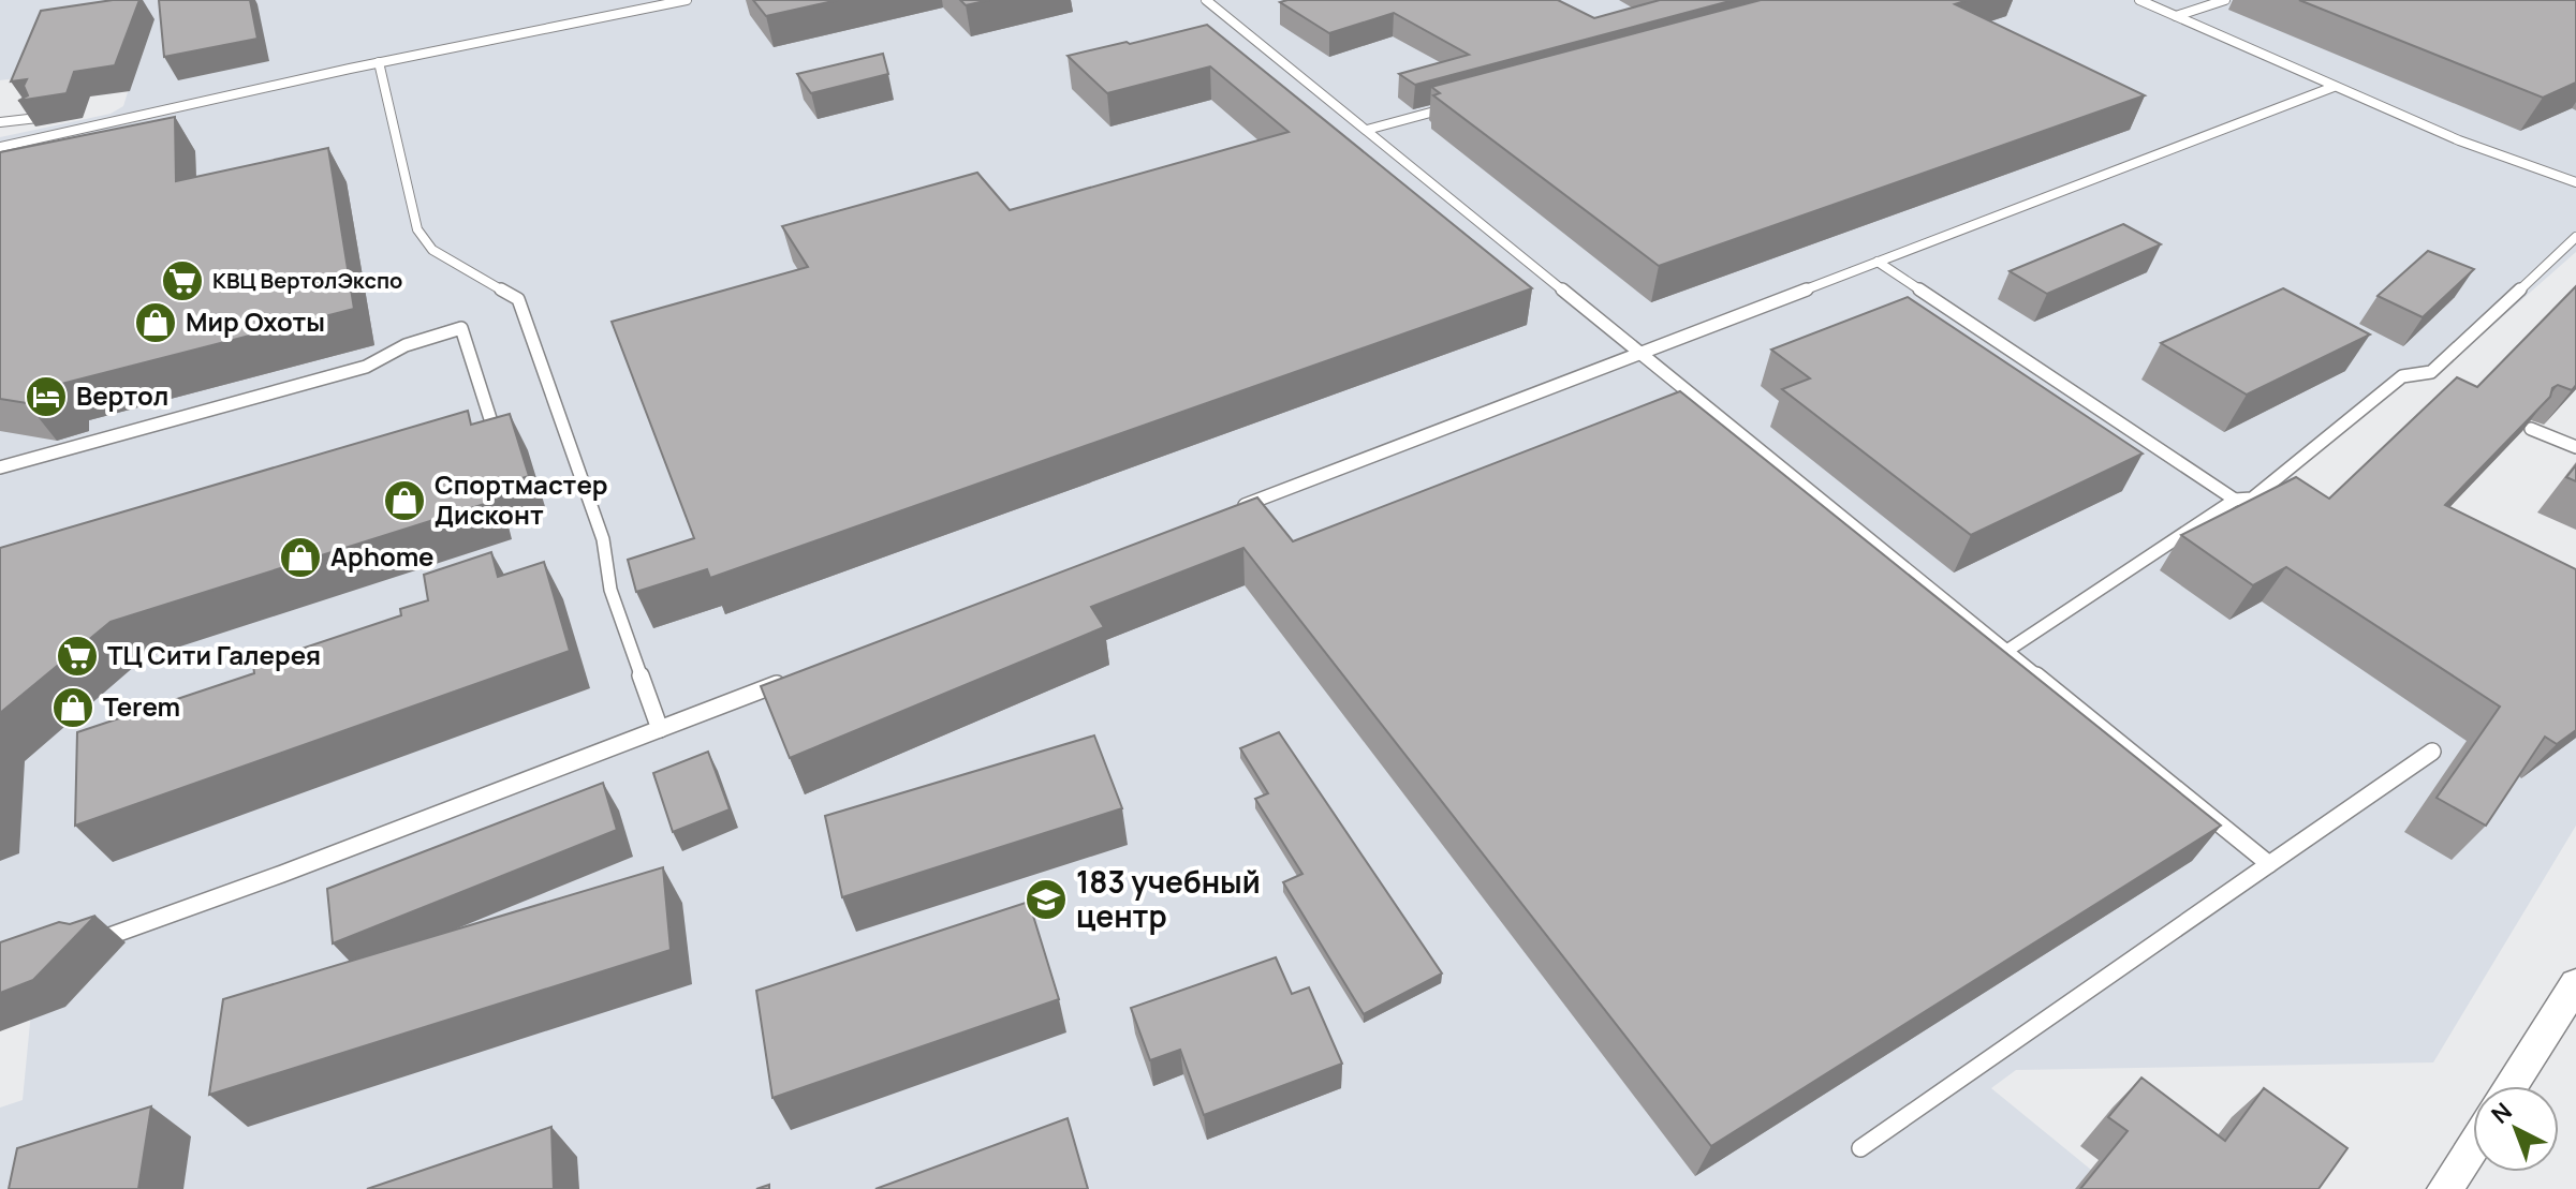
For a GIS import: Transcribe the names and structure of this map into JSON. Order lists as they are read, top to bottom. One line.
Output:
{"places":{"supermarket":["КВЦ ВертолЭкспо","ТЦ Сити Галерея"],"shop":["Мир Охоты","Спортмастер Дисконт","Aphome","Terem"],"hotel":["Вертол"],"school or university":["183 учебный центр"]},"north":"top left"}
